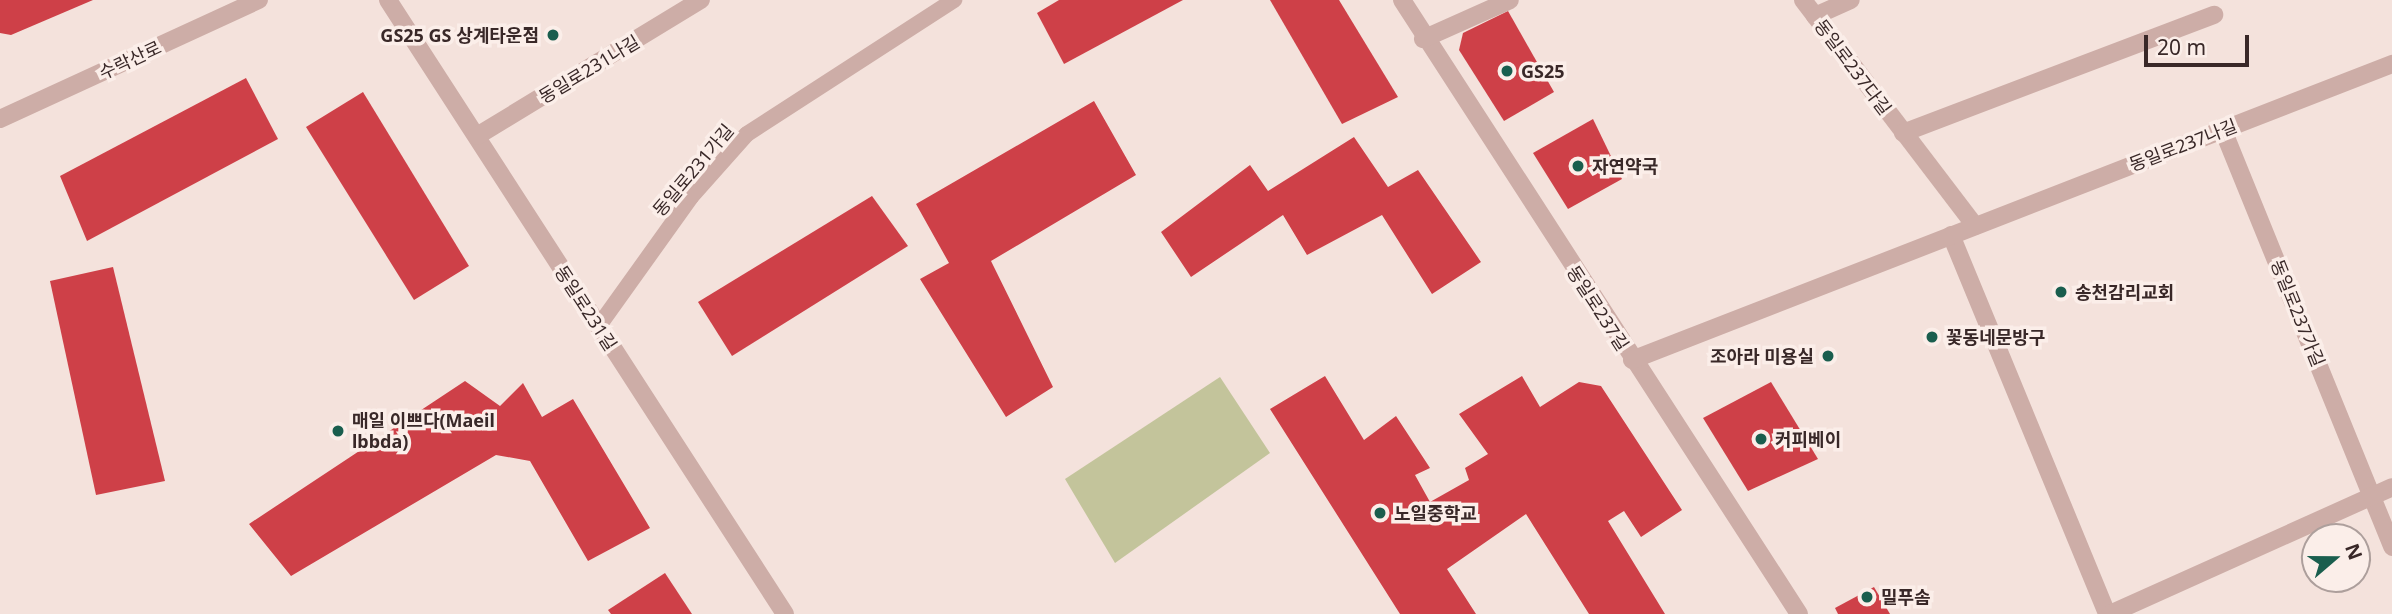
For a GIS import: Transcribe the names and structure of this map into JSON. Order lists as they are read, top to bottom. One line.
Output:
{"streets":{"street":["수락산로","동일로237다길","동일로231나길","동일로237나길","동일로231길","동일로237길","동일로237가길"],"lane":["동일로231가길"]},"crossings":[["동일로231나길","동일로231길"],["동일로237나길","동일로237길"],["동일로237나길","동일로237가길"],["동일로231가길","동일로231길"]],"places":["GS25 GS 상계타운점","GS25","자연약국","송천감리교회","꽃동네문방구","조아라 미용실","매일 이쁘다(Maeil lbbda)","커피베이","노일중학교","밀푸솜"],"scale_bar":"20 m","north":"right"}
